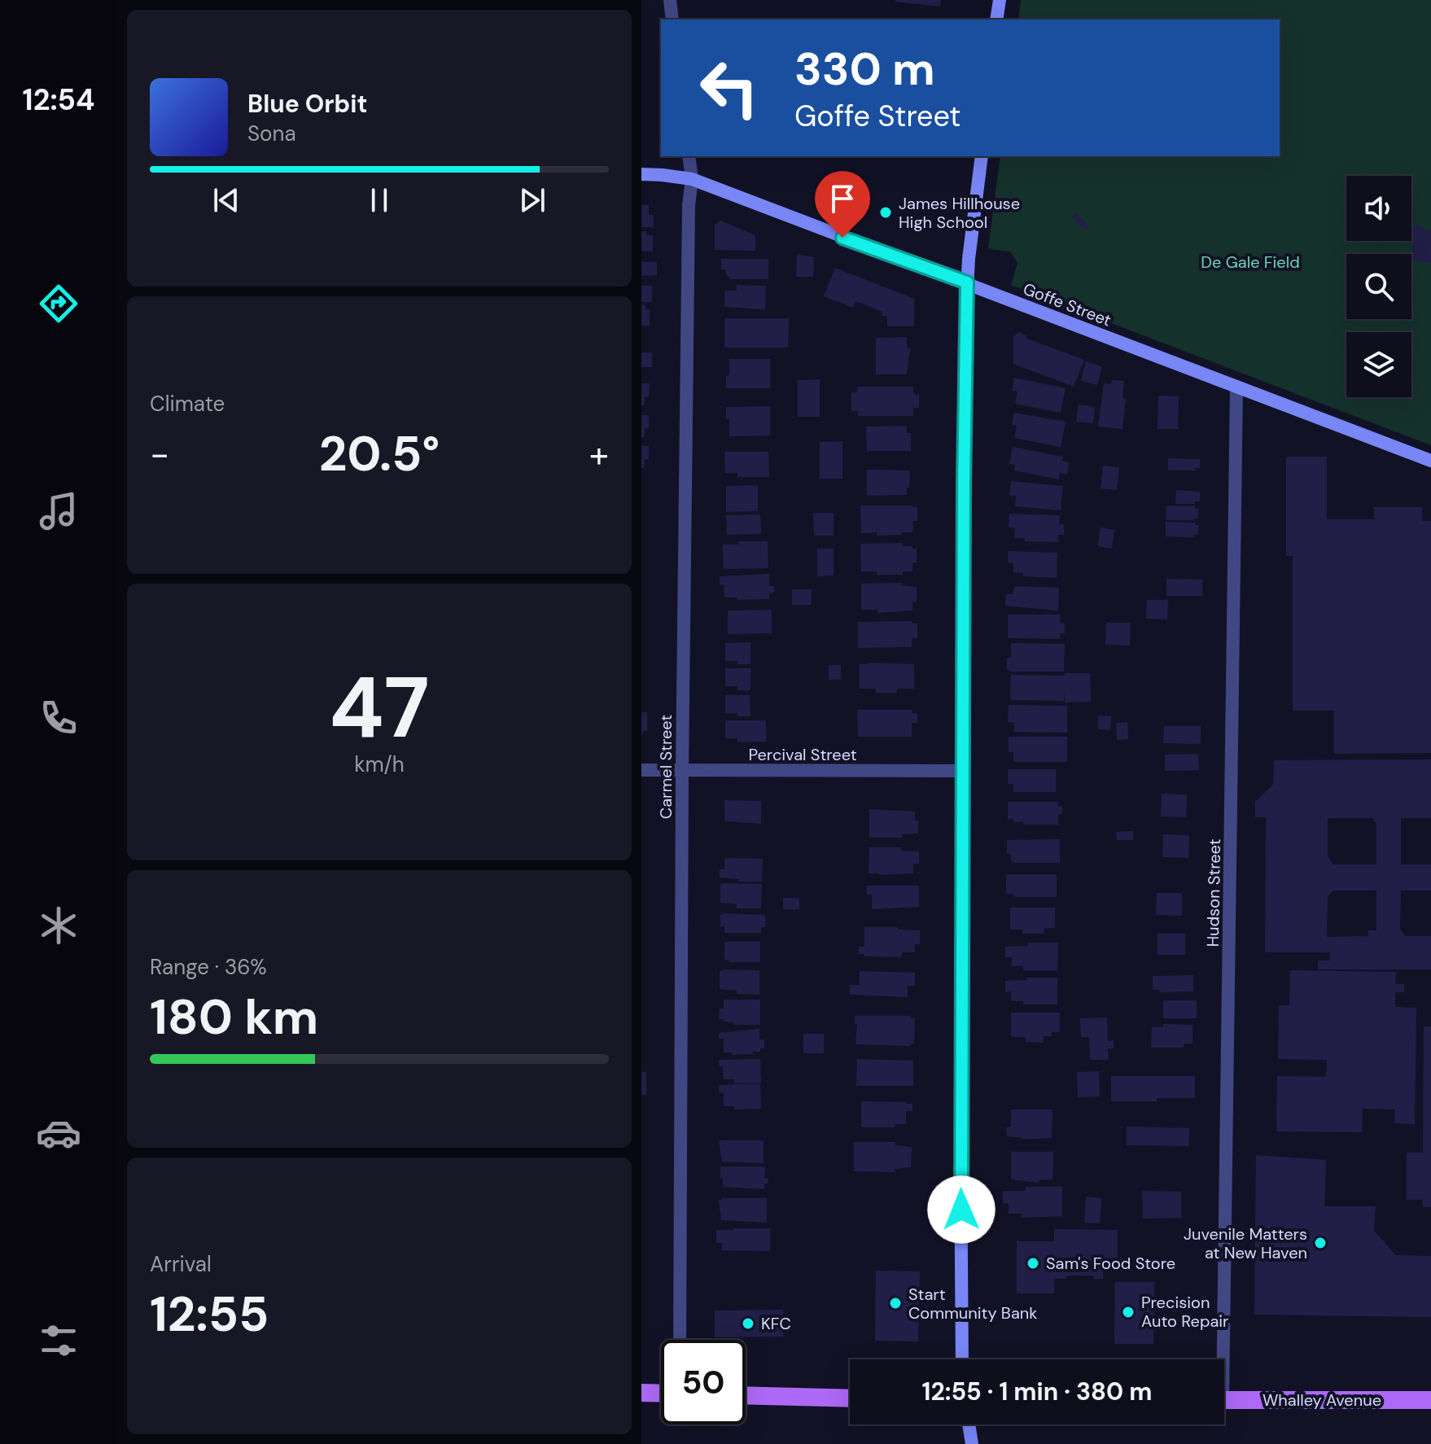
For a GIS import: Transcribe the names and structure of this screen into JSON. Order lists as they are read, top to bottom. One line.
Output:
{"streets":{"main road":["Goffe Street","Whalley Avenue"],"street":["Percival Street","Carmel Street","Hudson Street"]},"crossings":[["Goffe Street","Carmel Street"],["Goffe Street","Hudson Street"],["Percival Street","Carmel Street"]],"parks":["De Gale Field"],"places":["James Hillhouse High School","Juvenile Matters at New Haven","Sam's Food Store","Start Community Bank","Precision Auto Repair","KFC"],"page":{"tabs":"12:54","turn":["330 m","Goffe Street"],"song":["Blue Orbit","Sona"],"tile":["Climate",["47","km/h"],["Range · 36%","180 km"],["Arrival","12:55"]],"heat":["−","20.5°","+"],"limit":"50","trip":"12:55 · 1 min · 380 m"}}
